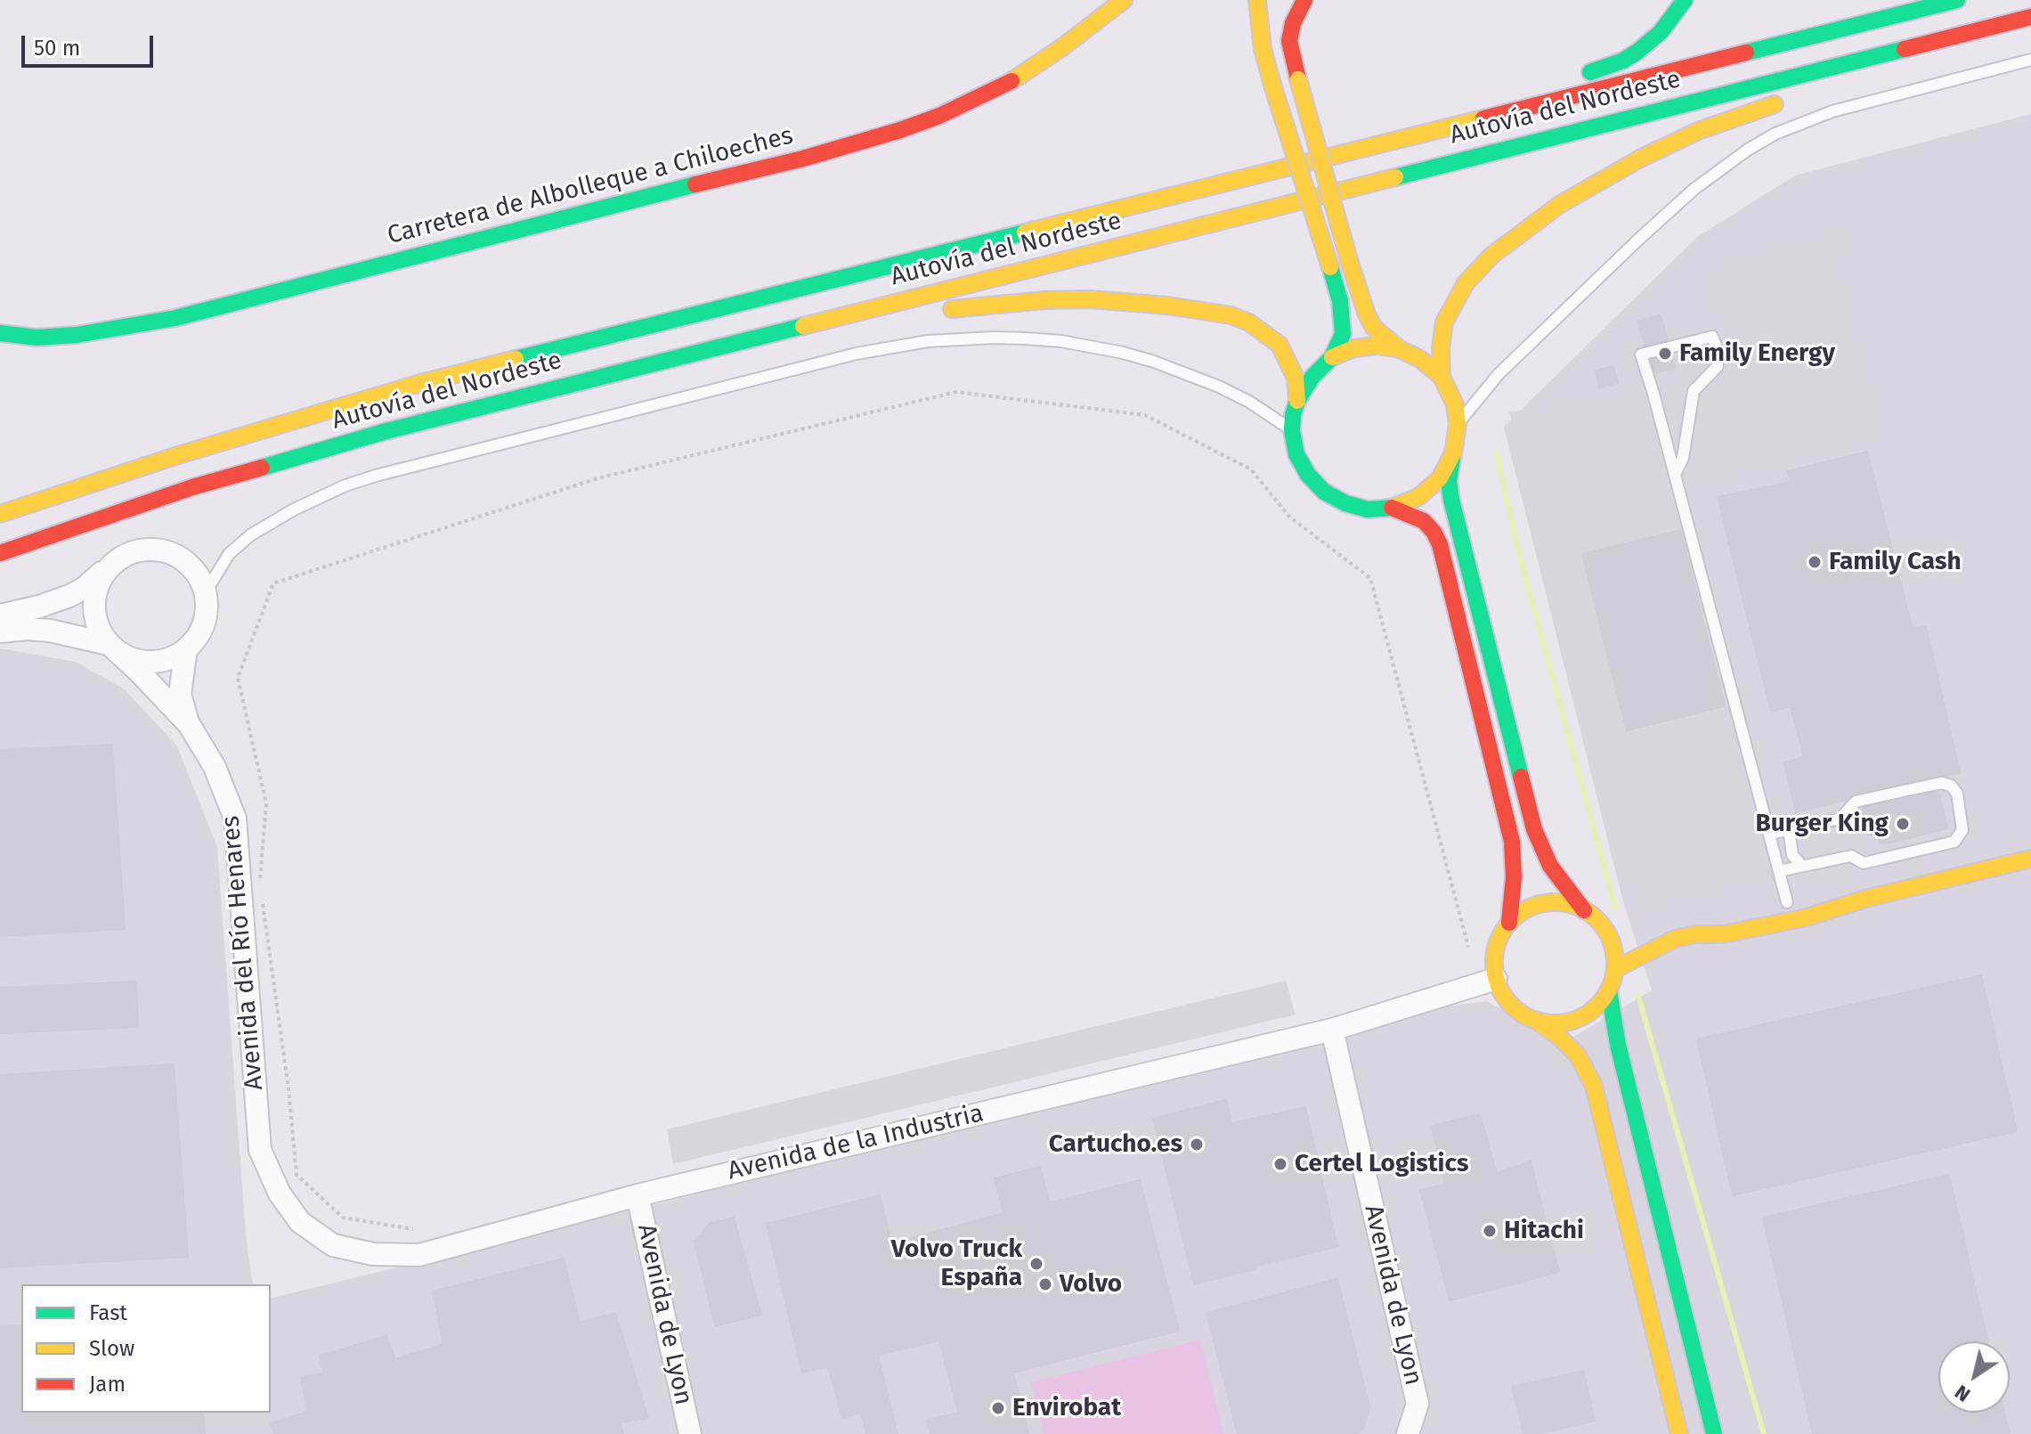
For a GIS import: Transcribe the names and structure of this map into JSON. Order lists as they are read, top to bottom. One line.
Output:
{"streets":{"main road":["Autovía del Nordeste","Carretera de Albolleque a Chiloeches"],"street":["Avenida del Río Henares","Avenida de la Industria","Avenida de Lyon"]},"crossings":[["Avenida del Río Henares","Avenida de la Industria"],["Avenida de la Industria","Avenida de Lyon"]],"places":["Family Energy","Family Cash","Burger King","Cartucho.es","Certel Logistics","Hitachi","Volvo Truck España","Volvo","Envirobat"],"legend":["Fast","Slow","Jam"],"scale_bar":"50 m","north":"bottom left"}
